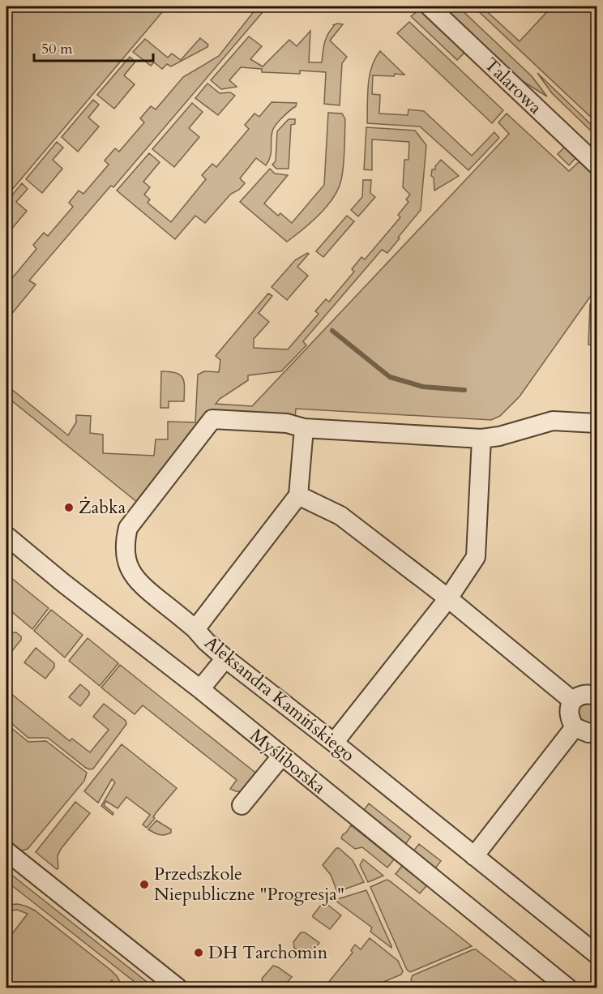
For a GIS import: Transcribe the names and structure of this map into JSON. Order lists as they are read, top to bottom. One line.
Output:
{"streets":{"street":["Talarowa","Aleksandra Kamińskiego","Myśliborska"]},"places":["Żabka","Przedszkole Niepubliczne \"Progresja\"","DH Tarchomin"],"scale_bar":"50 m"}
